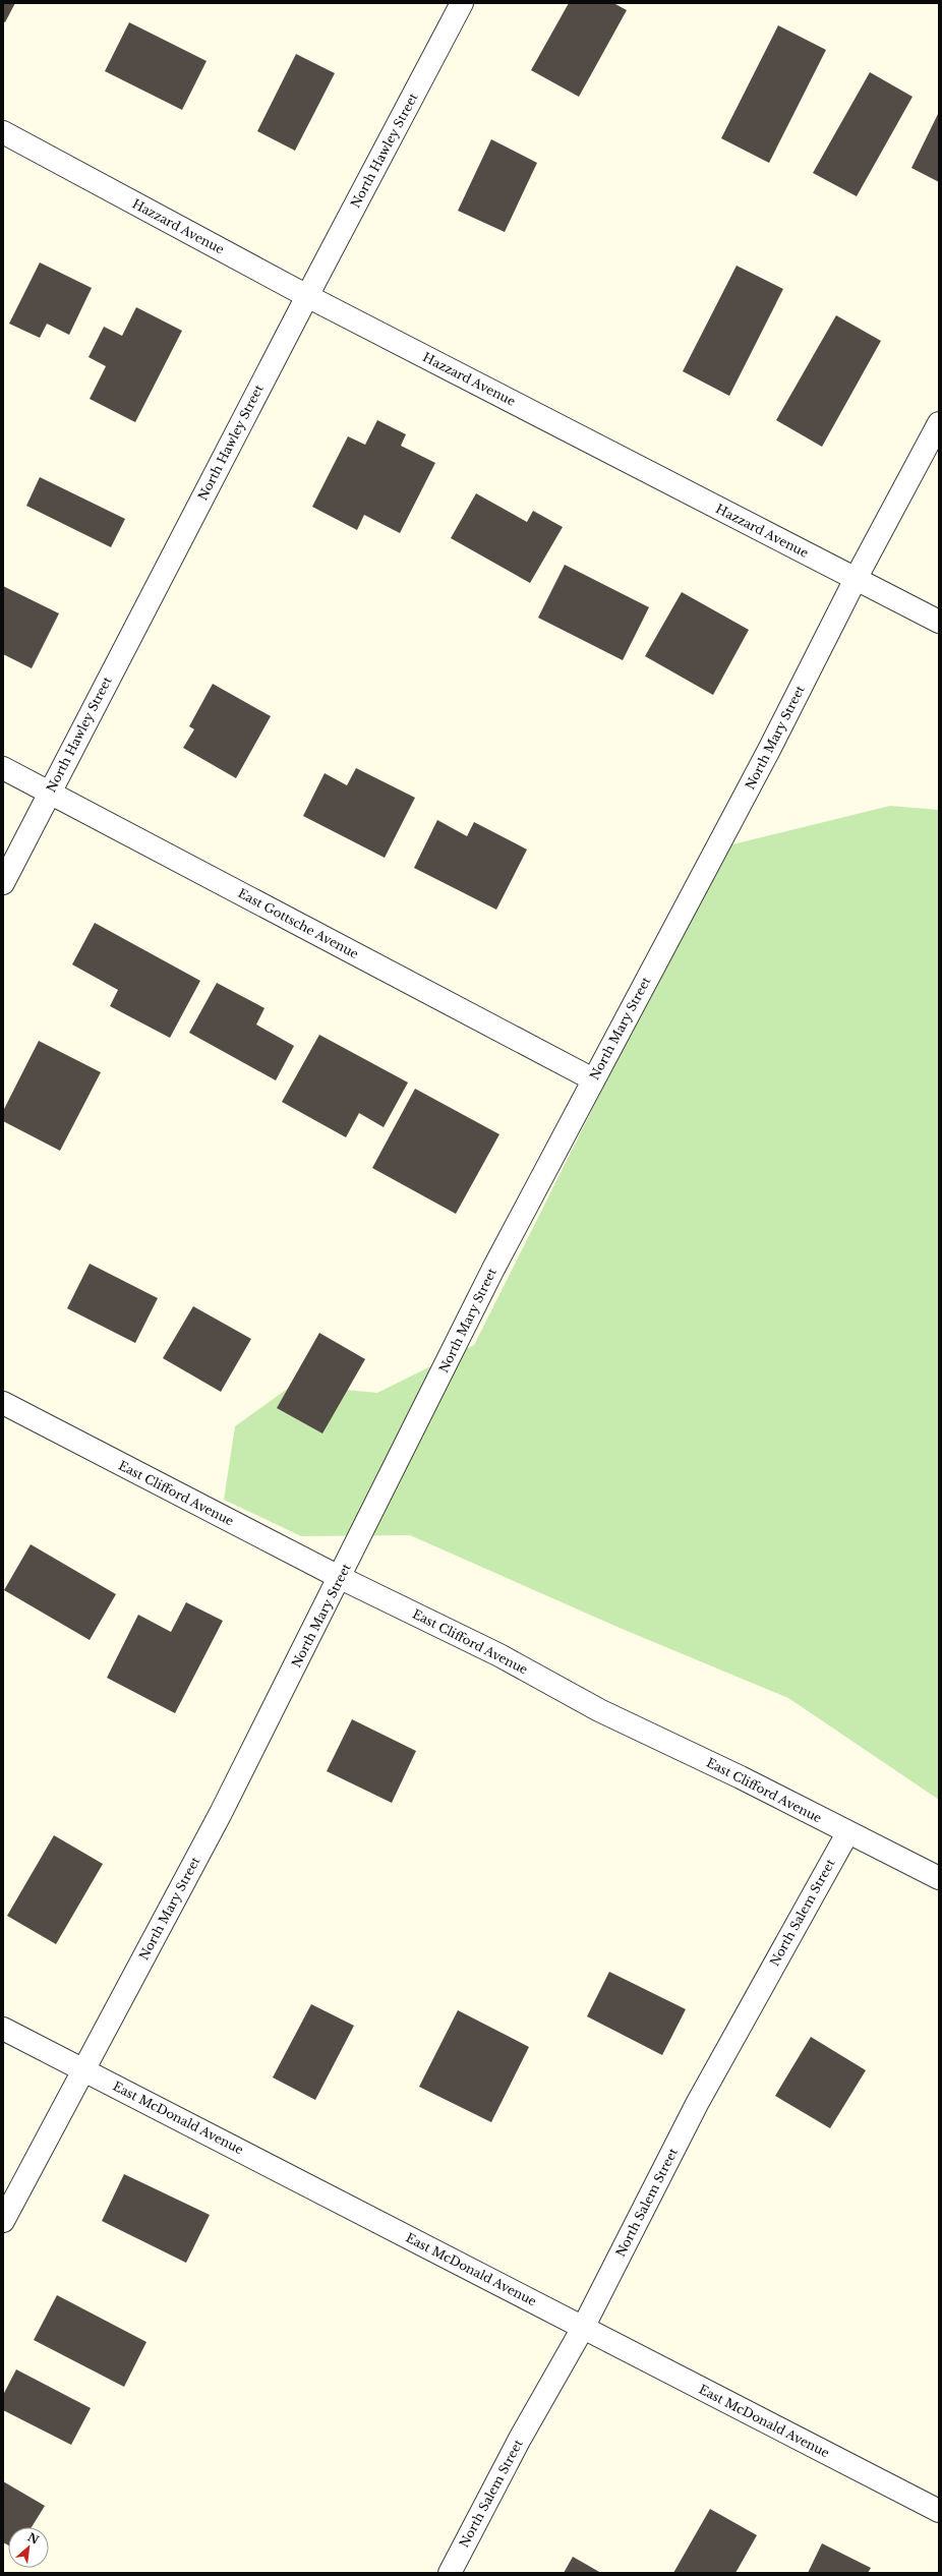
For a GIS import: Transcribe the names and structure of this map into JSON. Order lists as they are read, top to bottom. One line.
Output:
{"streets":{"street":["North Hawley Street","Hazzard Avenue","North Mary Street","East Gottsche Avenue","East Clifford Avenue","North Salem Street","East McDonald Avenue"]},"crossings":[["North Hawley Street","Hazzard Avenue"],["North Hawley Street","East Gottsche Avenue"],["Hazzard Avenue","North Mary Street"],["North Mary Street","East Gottsche Avenue"],["North Mary Street","East Clifford Avenue"],["North Mary Street","East McDonald Avenue"],["East Clifford Avenue","North Salem Street"],["North Salem Street","East McDonald Avenue"]],"north":"top right"}
